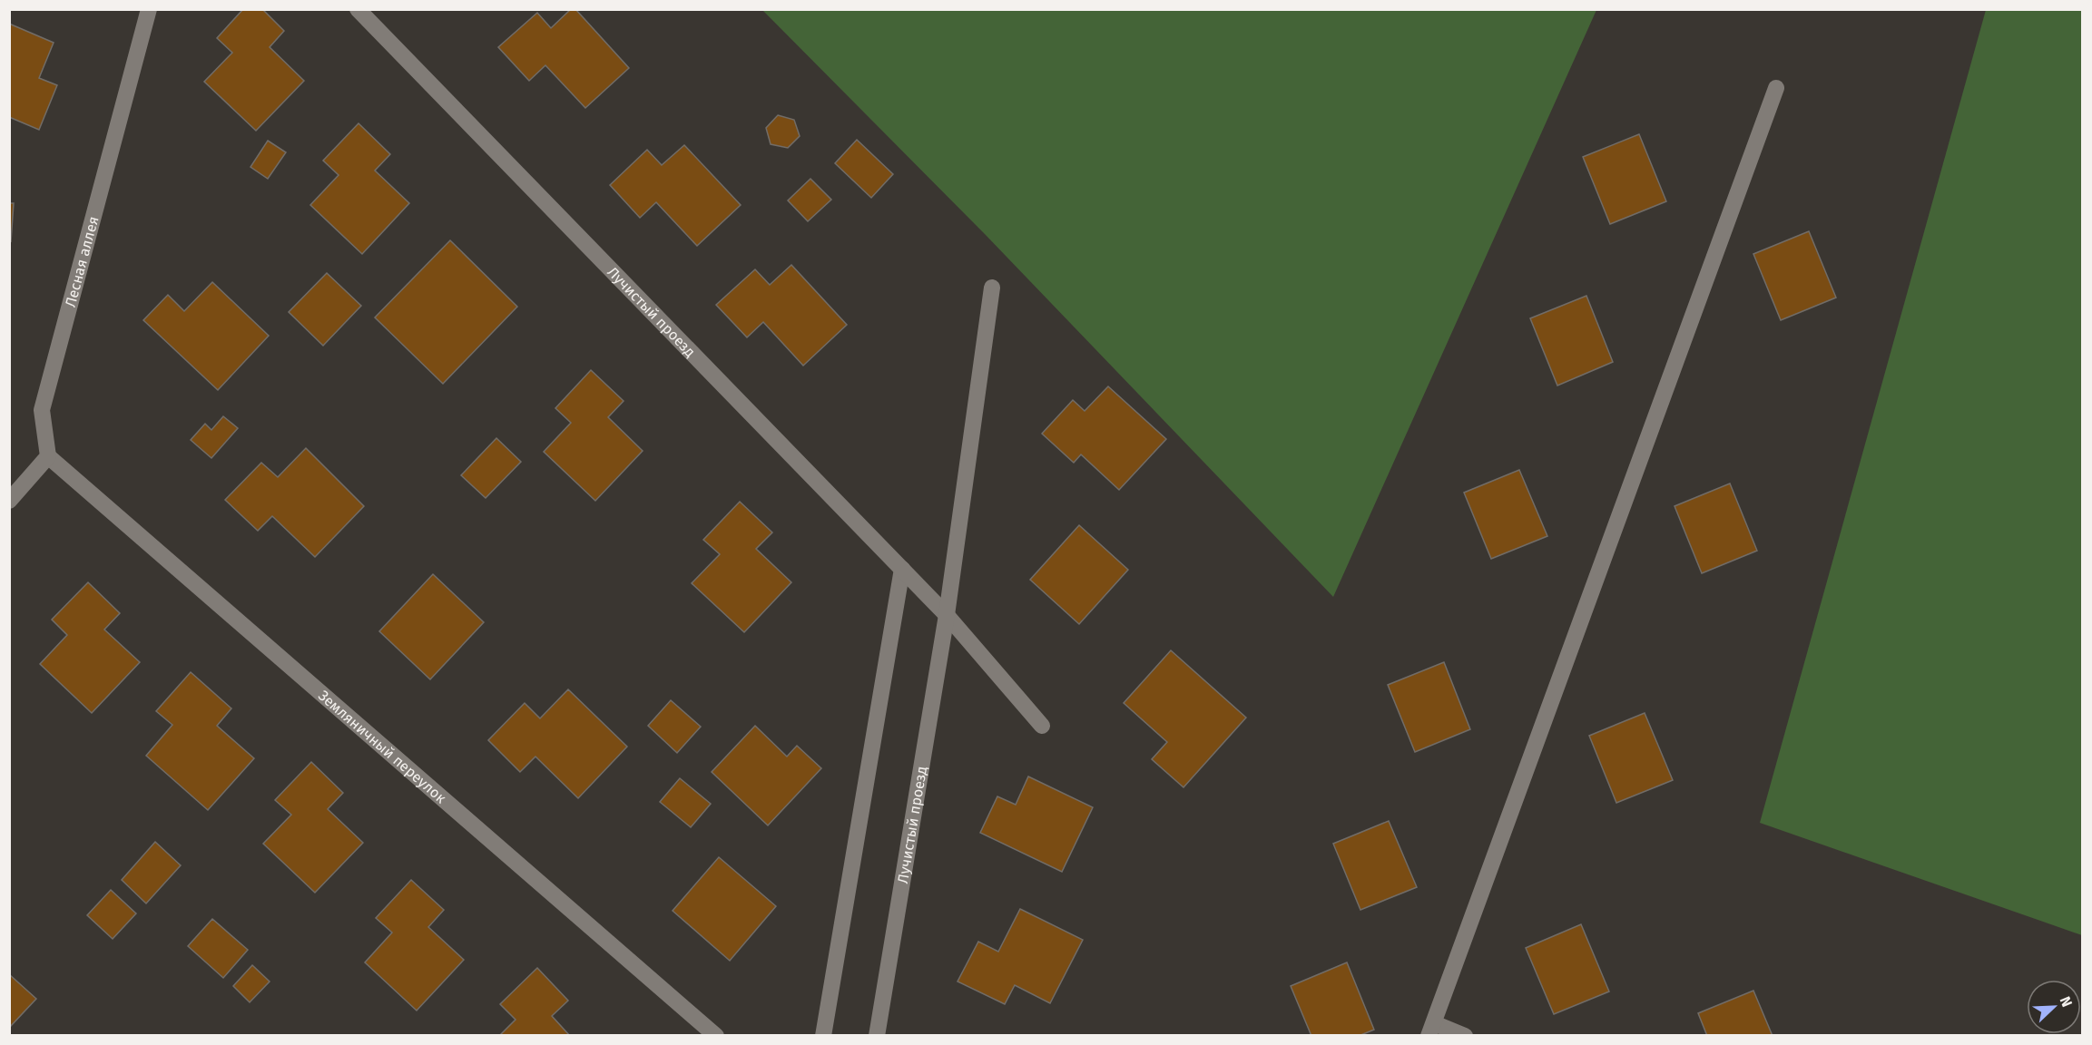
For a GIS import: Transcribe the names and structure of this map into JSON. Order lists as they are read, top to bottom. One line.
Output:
{"streets":{"street":["Лесная аллея","Лучистый проезд","Земляничный переулок"]},"crossings":[["Лесная аллея","Земляничный переулок"]],"north":"top right"}
